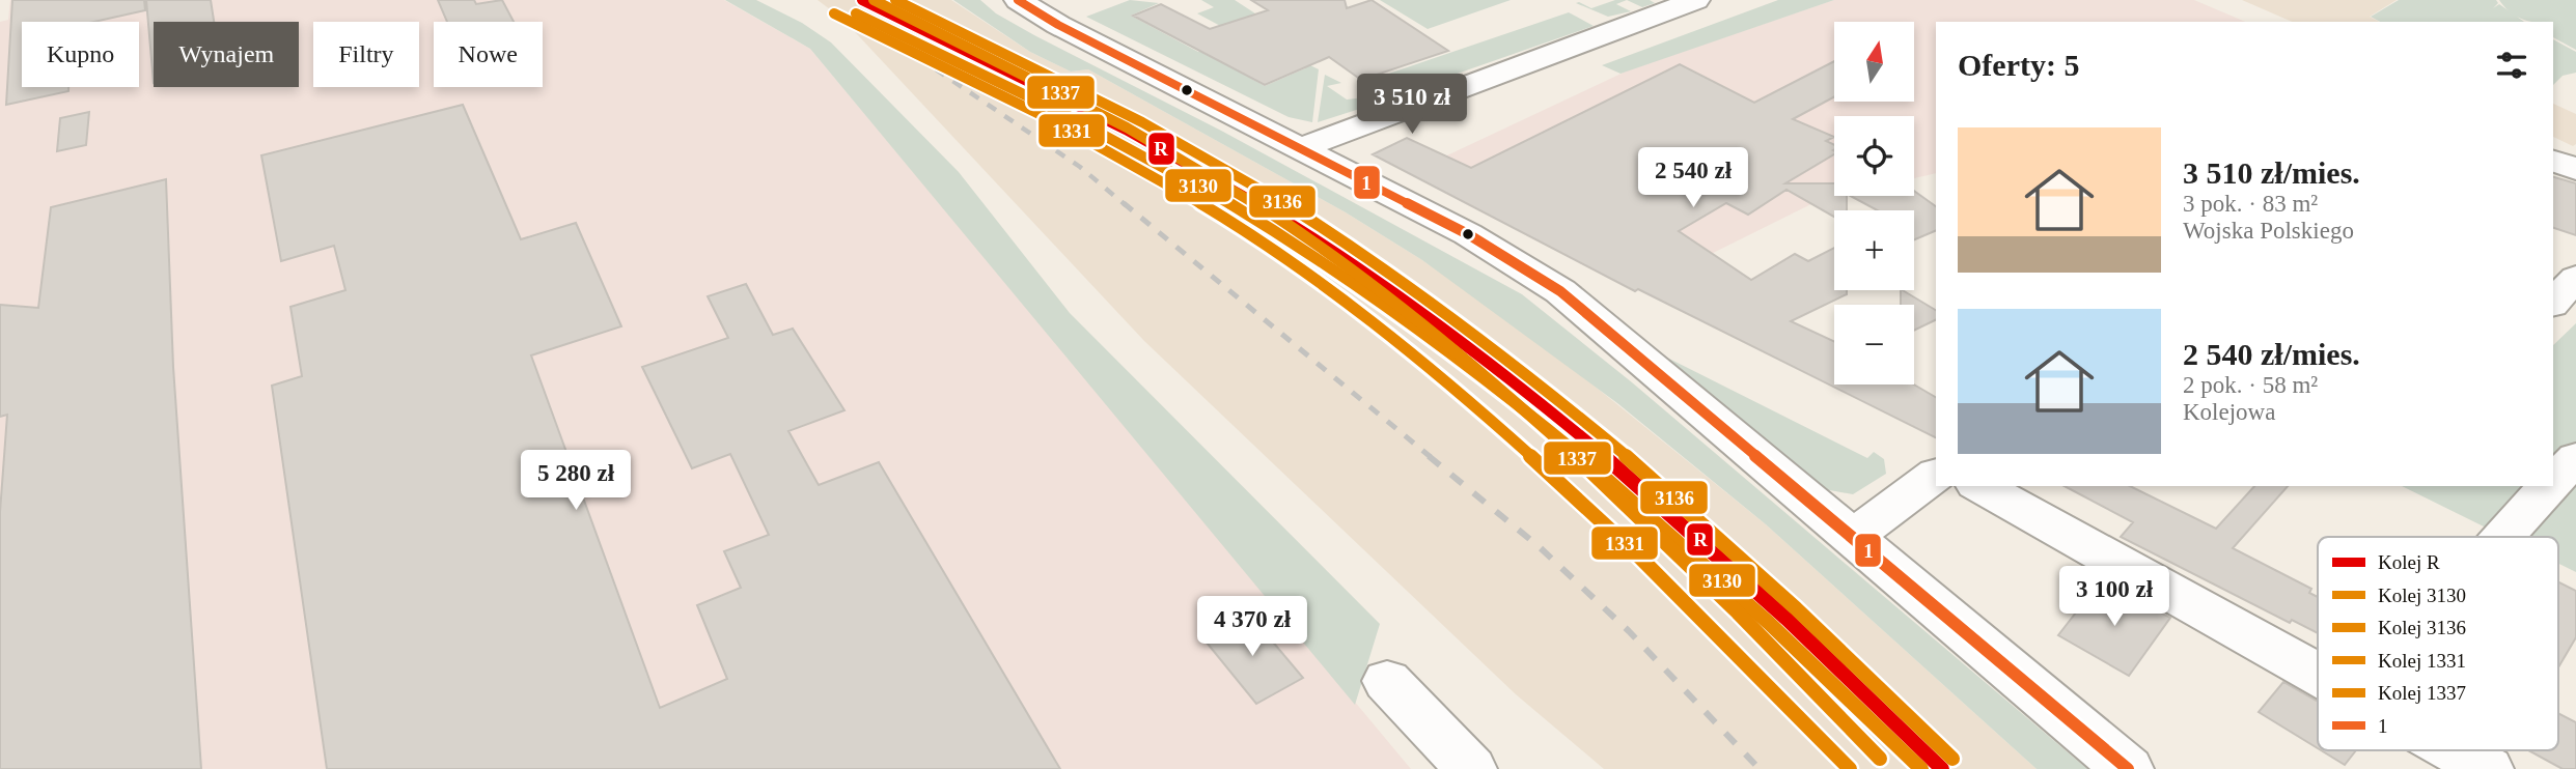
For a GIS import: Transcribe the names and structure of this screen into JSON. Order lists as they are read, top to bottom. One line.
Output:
{"lines":["rail line R","rail line 3136","rail line 1337","transit line 1","rail line 3130","rail line 1331"],"legend":["Kolej R","Kolej 3130","Kolej 3136","Kolej 1331","Kolej 1337","1"],"north":"top","page":{"map_buttons":["+","−"],"chip":["Kupno","Wynajem","Filtry","Nowe"],"heading":"Oferty: 5","price":["3 510 zł","2 540 zł","5 280 zł","3 100 zł","4 370 zł"],"list":[{"name":"3 510 zł/mies.","note":"3 pok. · 83 m² · Wojska Polskiego"},{"name":"2 540 zł/mies.","note":"2 pok. · 58 m² · Kolejowa"}]}}
